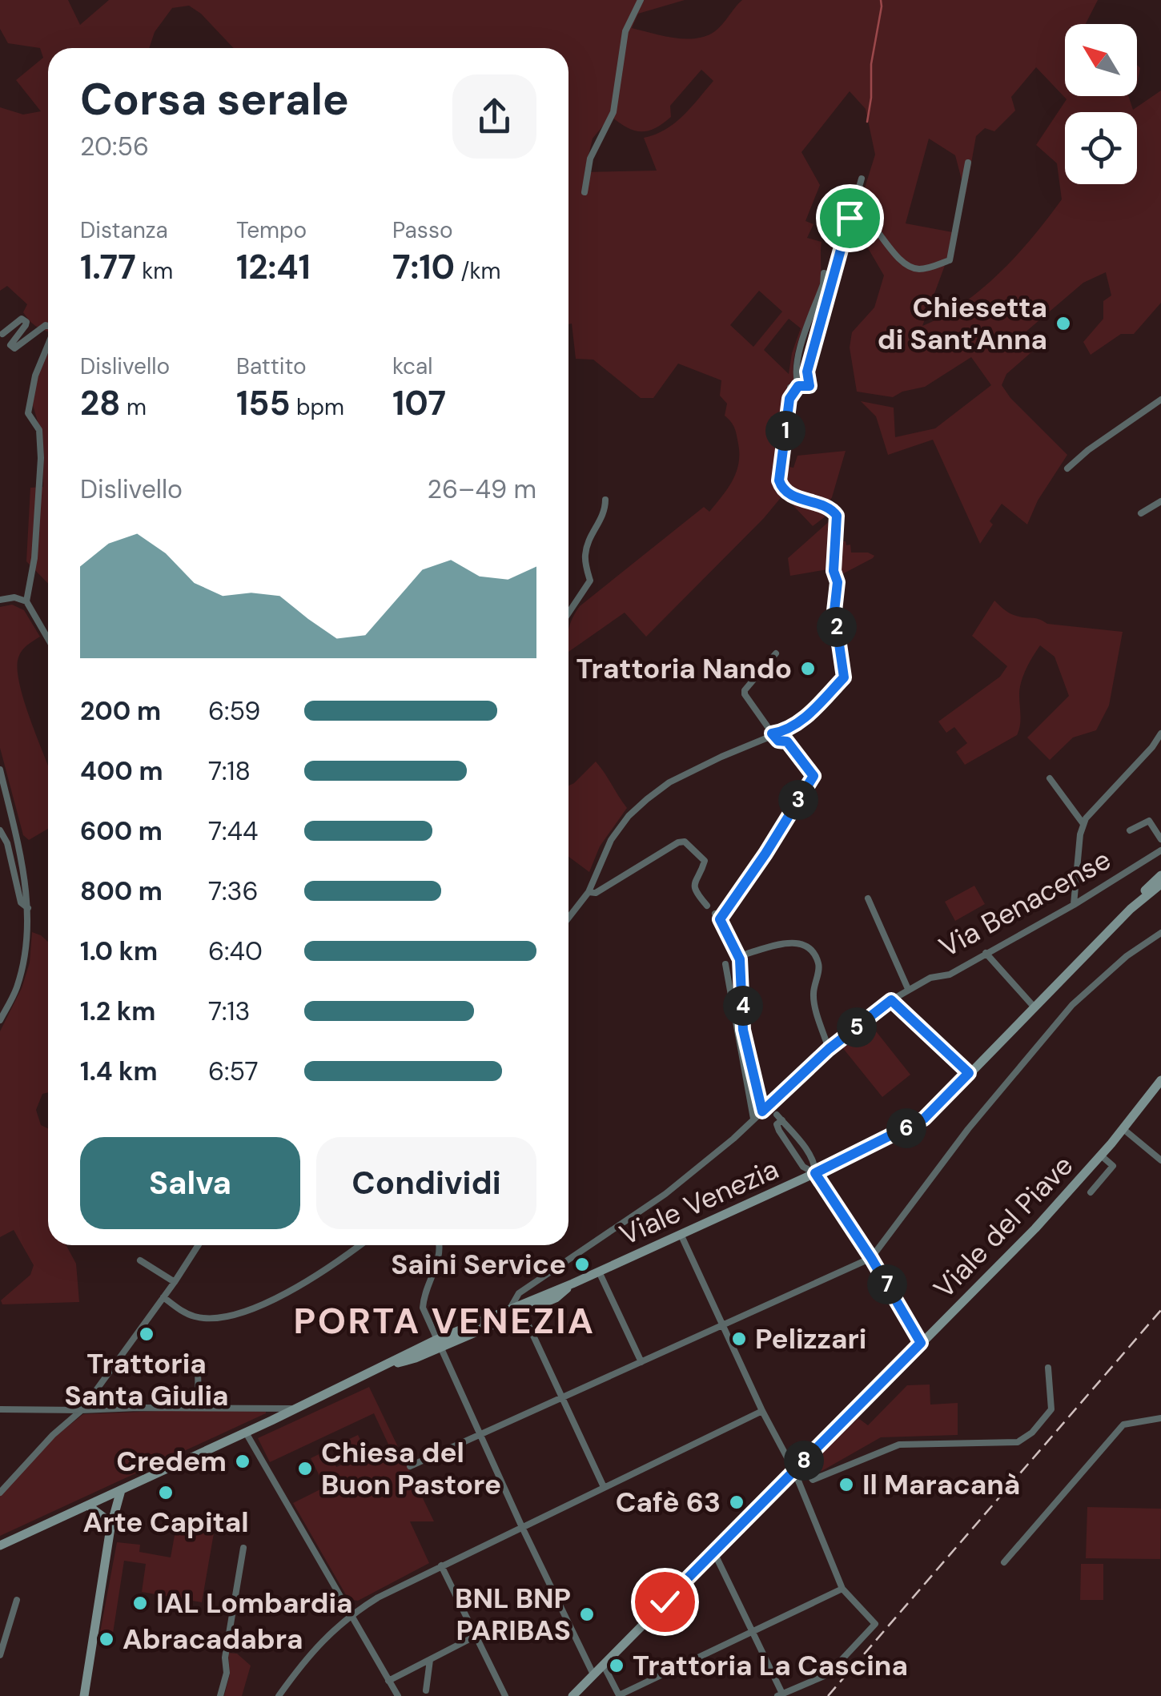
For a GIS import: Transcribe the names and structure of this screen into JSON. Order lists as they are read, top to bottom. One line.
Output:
{"streets":{"street":["Via Benacense","Viale Venezia","Viale del Piave"]},"crossings":[["Via Benacense","Viale Venezia"]],"districts":["PORTA VENEZIA"],"places":["Chiesetta di Sant'Anna","Trattoria Nando","Saini Service","Trattoria Santa Giulia","Pelizzari","Credem","Chiesa del Buon Pastore","Il Maracanà","Arte Capital","Cafè 63","IAL Lombardia","BNL BNP PARIBAS","Abracadabra","Trattoria La Cascina"],"north":"top left","page":{"heading":["Corsa serale","20:56"],"stats":[["Distanza","1.77 km"],["Tempo","12:41"],["Passo","7:10 /km"],["Dislivello","28 m"],["Battito","155 bpm"],["kcal","107"]],"pins":["1","2","3","4","5","6","7","8"],"chart":["Dislivello","26–49 m"],"list":[{"name":"200 m","note":"6:59"},{"name":"400 m","note":"7:18"},{"name":"600 m","note":"7:44"},{"name":"800 m","note":"7:36"},{"name":"1.0 km","note":"6:40"},{"name":"1.2 km","note":"7:13"},{"name":"1.4 km","note":"6:57"}],"buttons":["Salva","Condividi"]}}
